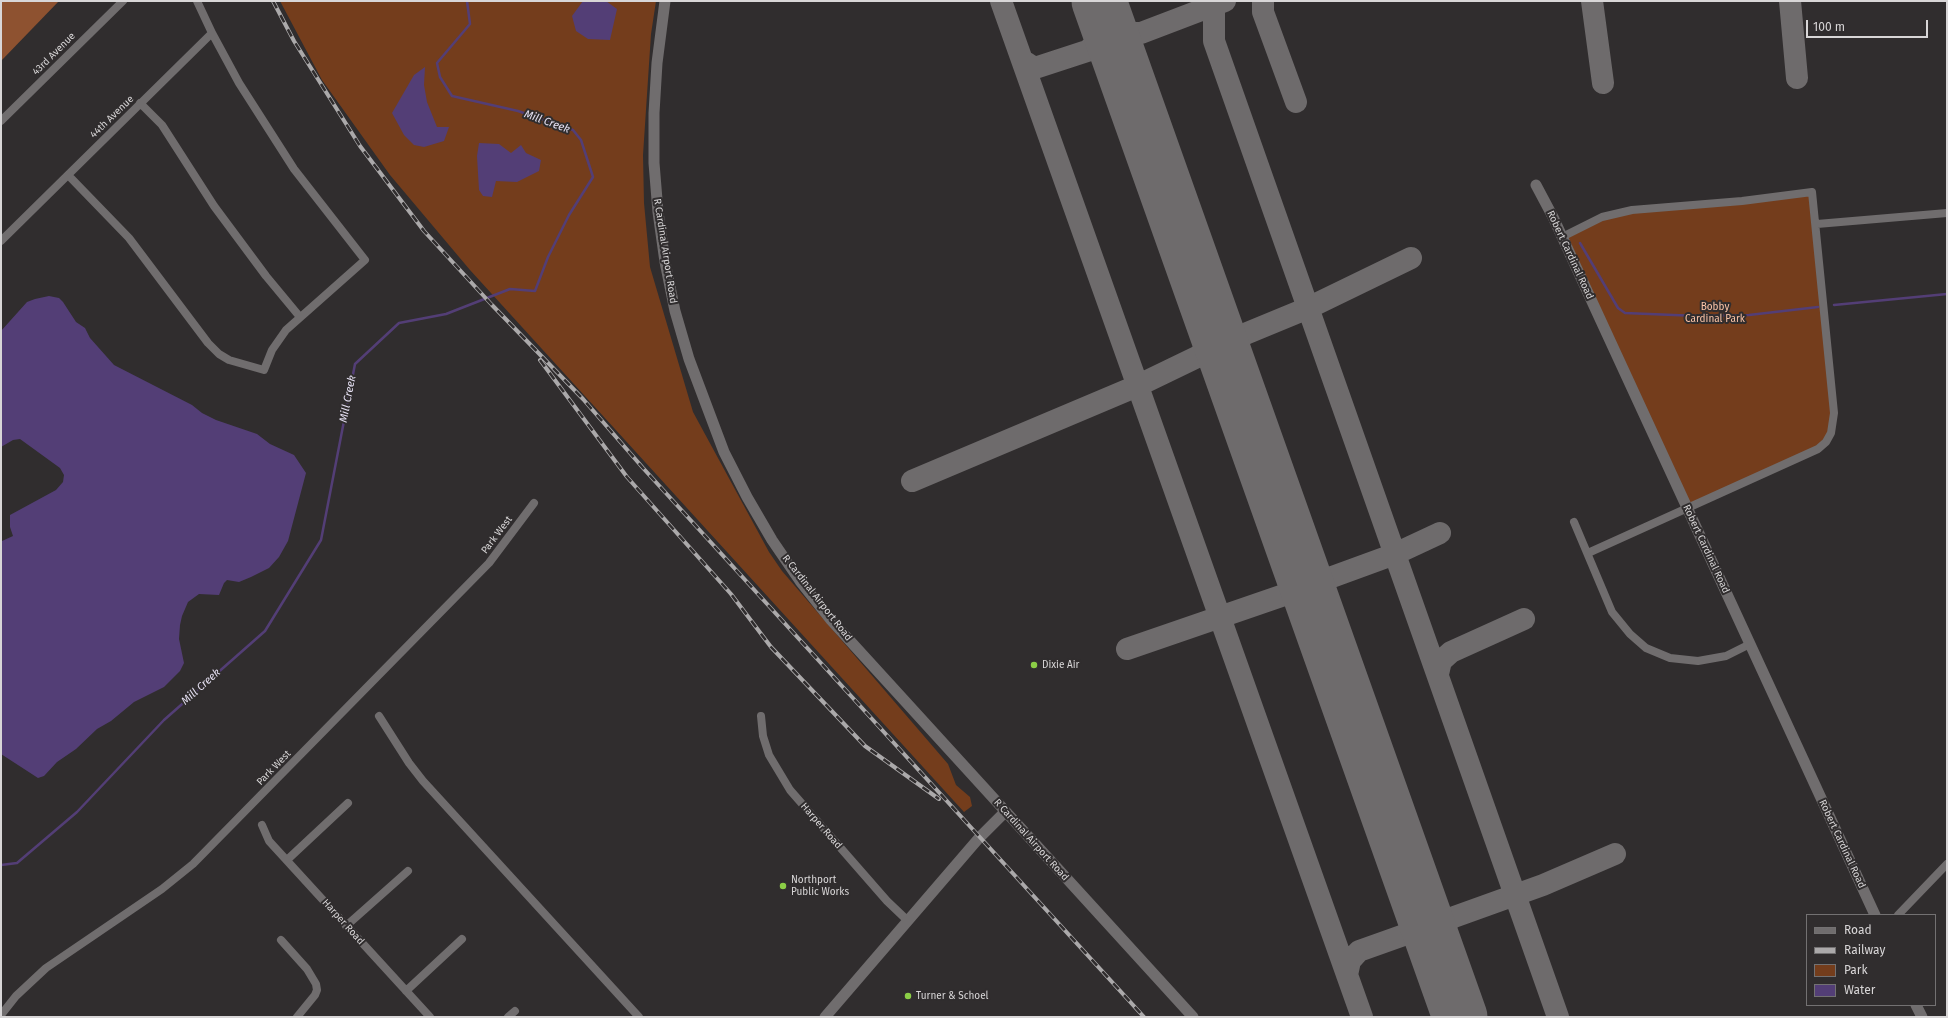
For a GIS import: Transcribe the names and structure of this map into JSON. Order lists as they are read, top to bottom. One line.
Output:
{"streets":{"main road":["R Cardinal Airport Road","Robert Cardinal Road"],"street":["43rd Avenue","44th Avenue","Park West","Harper Road"]},"water":["Mill Creek"],"parks":["Bobby Cardinal Park"],"places":["Dixie Air","Northport Public Works","Turner & Schoel"],"legend":["Road","Railway","Park","Water"],"scale_bar":"100 m"}
